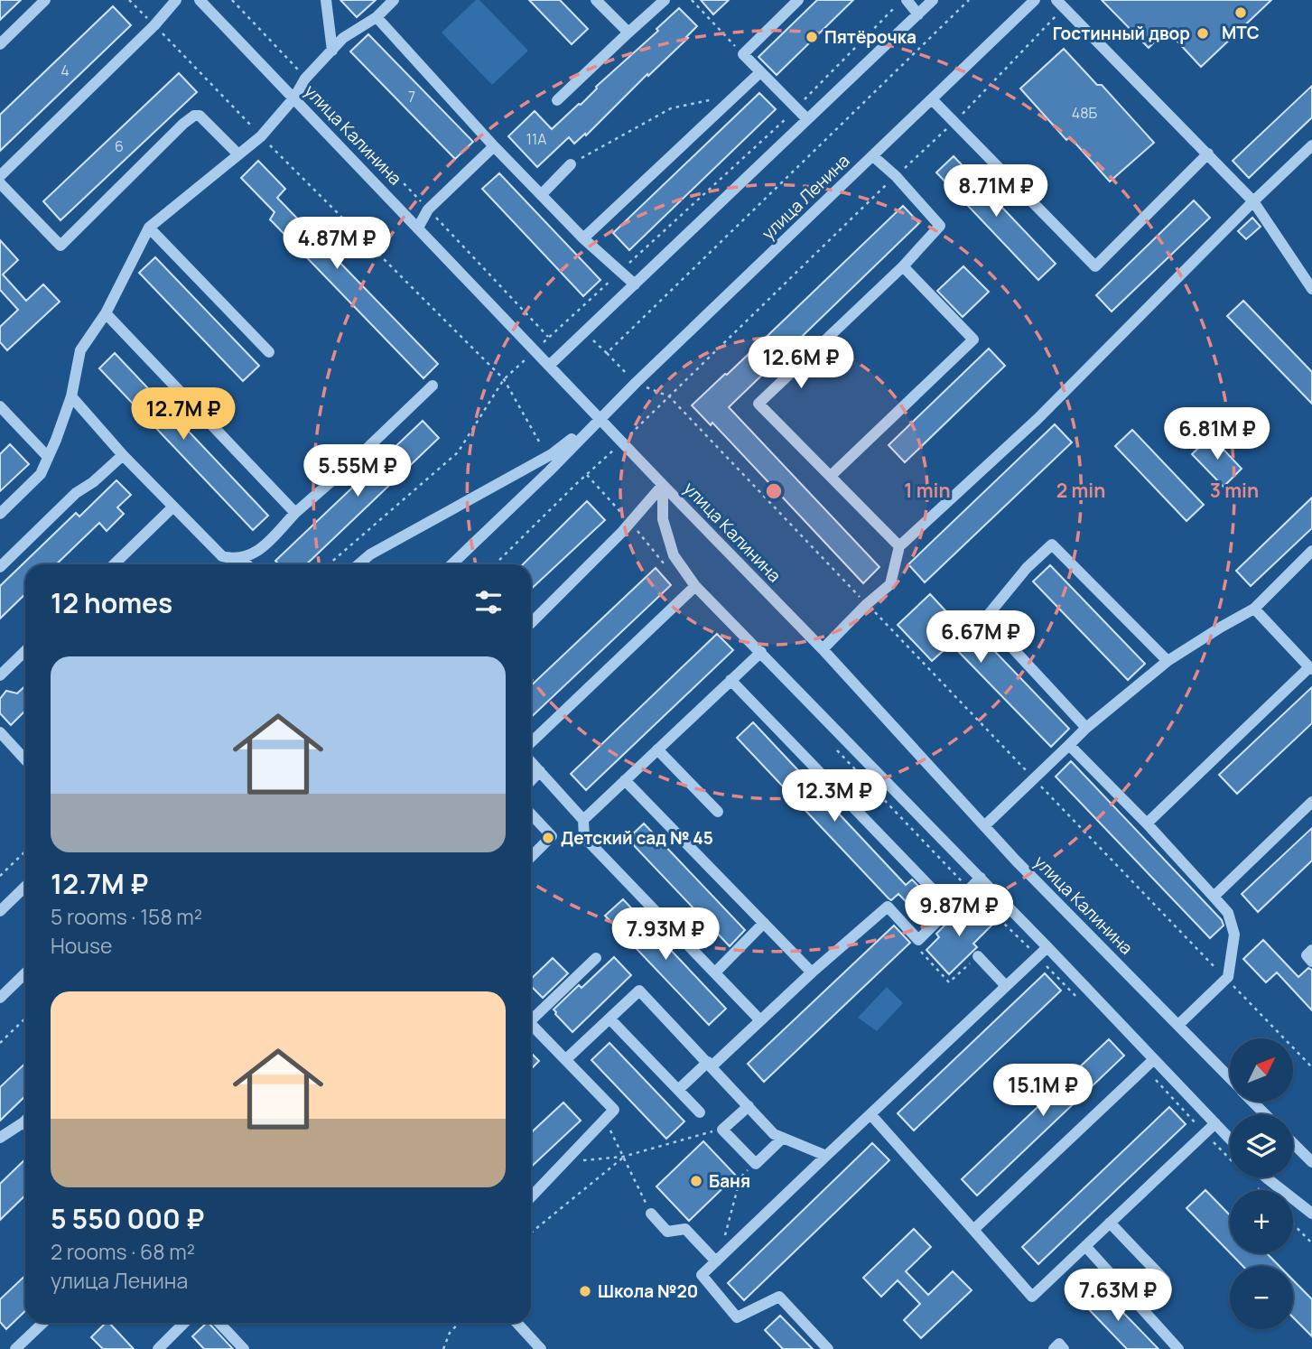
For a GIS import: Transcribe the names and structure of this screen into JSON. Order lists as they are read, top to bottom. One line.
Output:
{"streets":{"street":["улица Калинина","улица Ленина"]},"crossings":[["улица Калинина","улица Ленина"]],"places":["МТС","Гостинный двор","Пятёрочка","Детский сад № 45","Баня","Школа №20"],"house_numbers":["4","7","48Б","11А","6"],"north":"top right","page":{"price":["8.71M ₽","4.87M ₽","12.6M ₽","12.7M ₽","6.81M ₽","5.55M ₽","6.67M ₽","12.3M ₽","9.87M ₽","7.93M ₽","15.1M ₽","7.63M ₽"],"heading":"12 homes","list":[{"name":"12.7M ₽","note":"5 rooms · 158 m² · House"},{"name":"5 550 000 ₽","note":"2 rooms · 68 m² · улица Ленина"}],"map_buttons":["+","−"]},"rings":["1 min","2 min","3 min"]}
